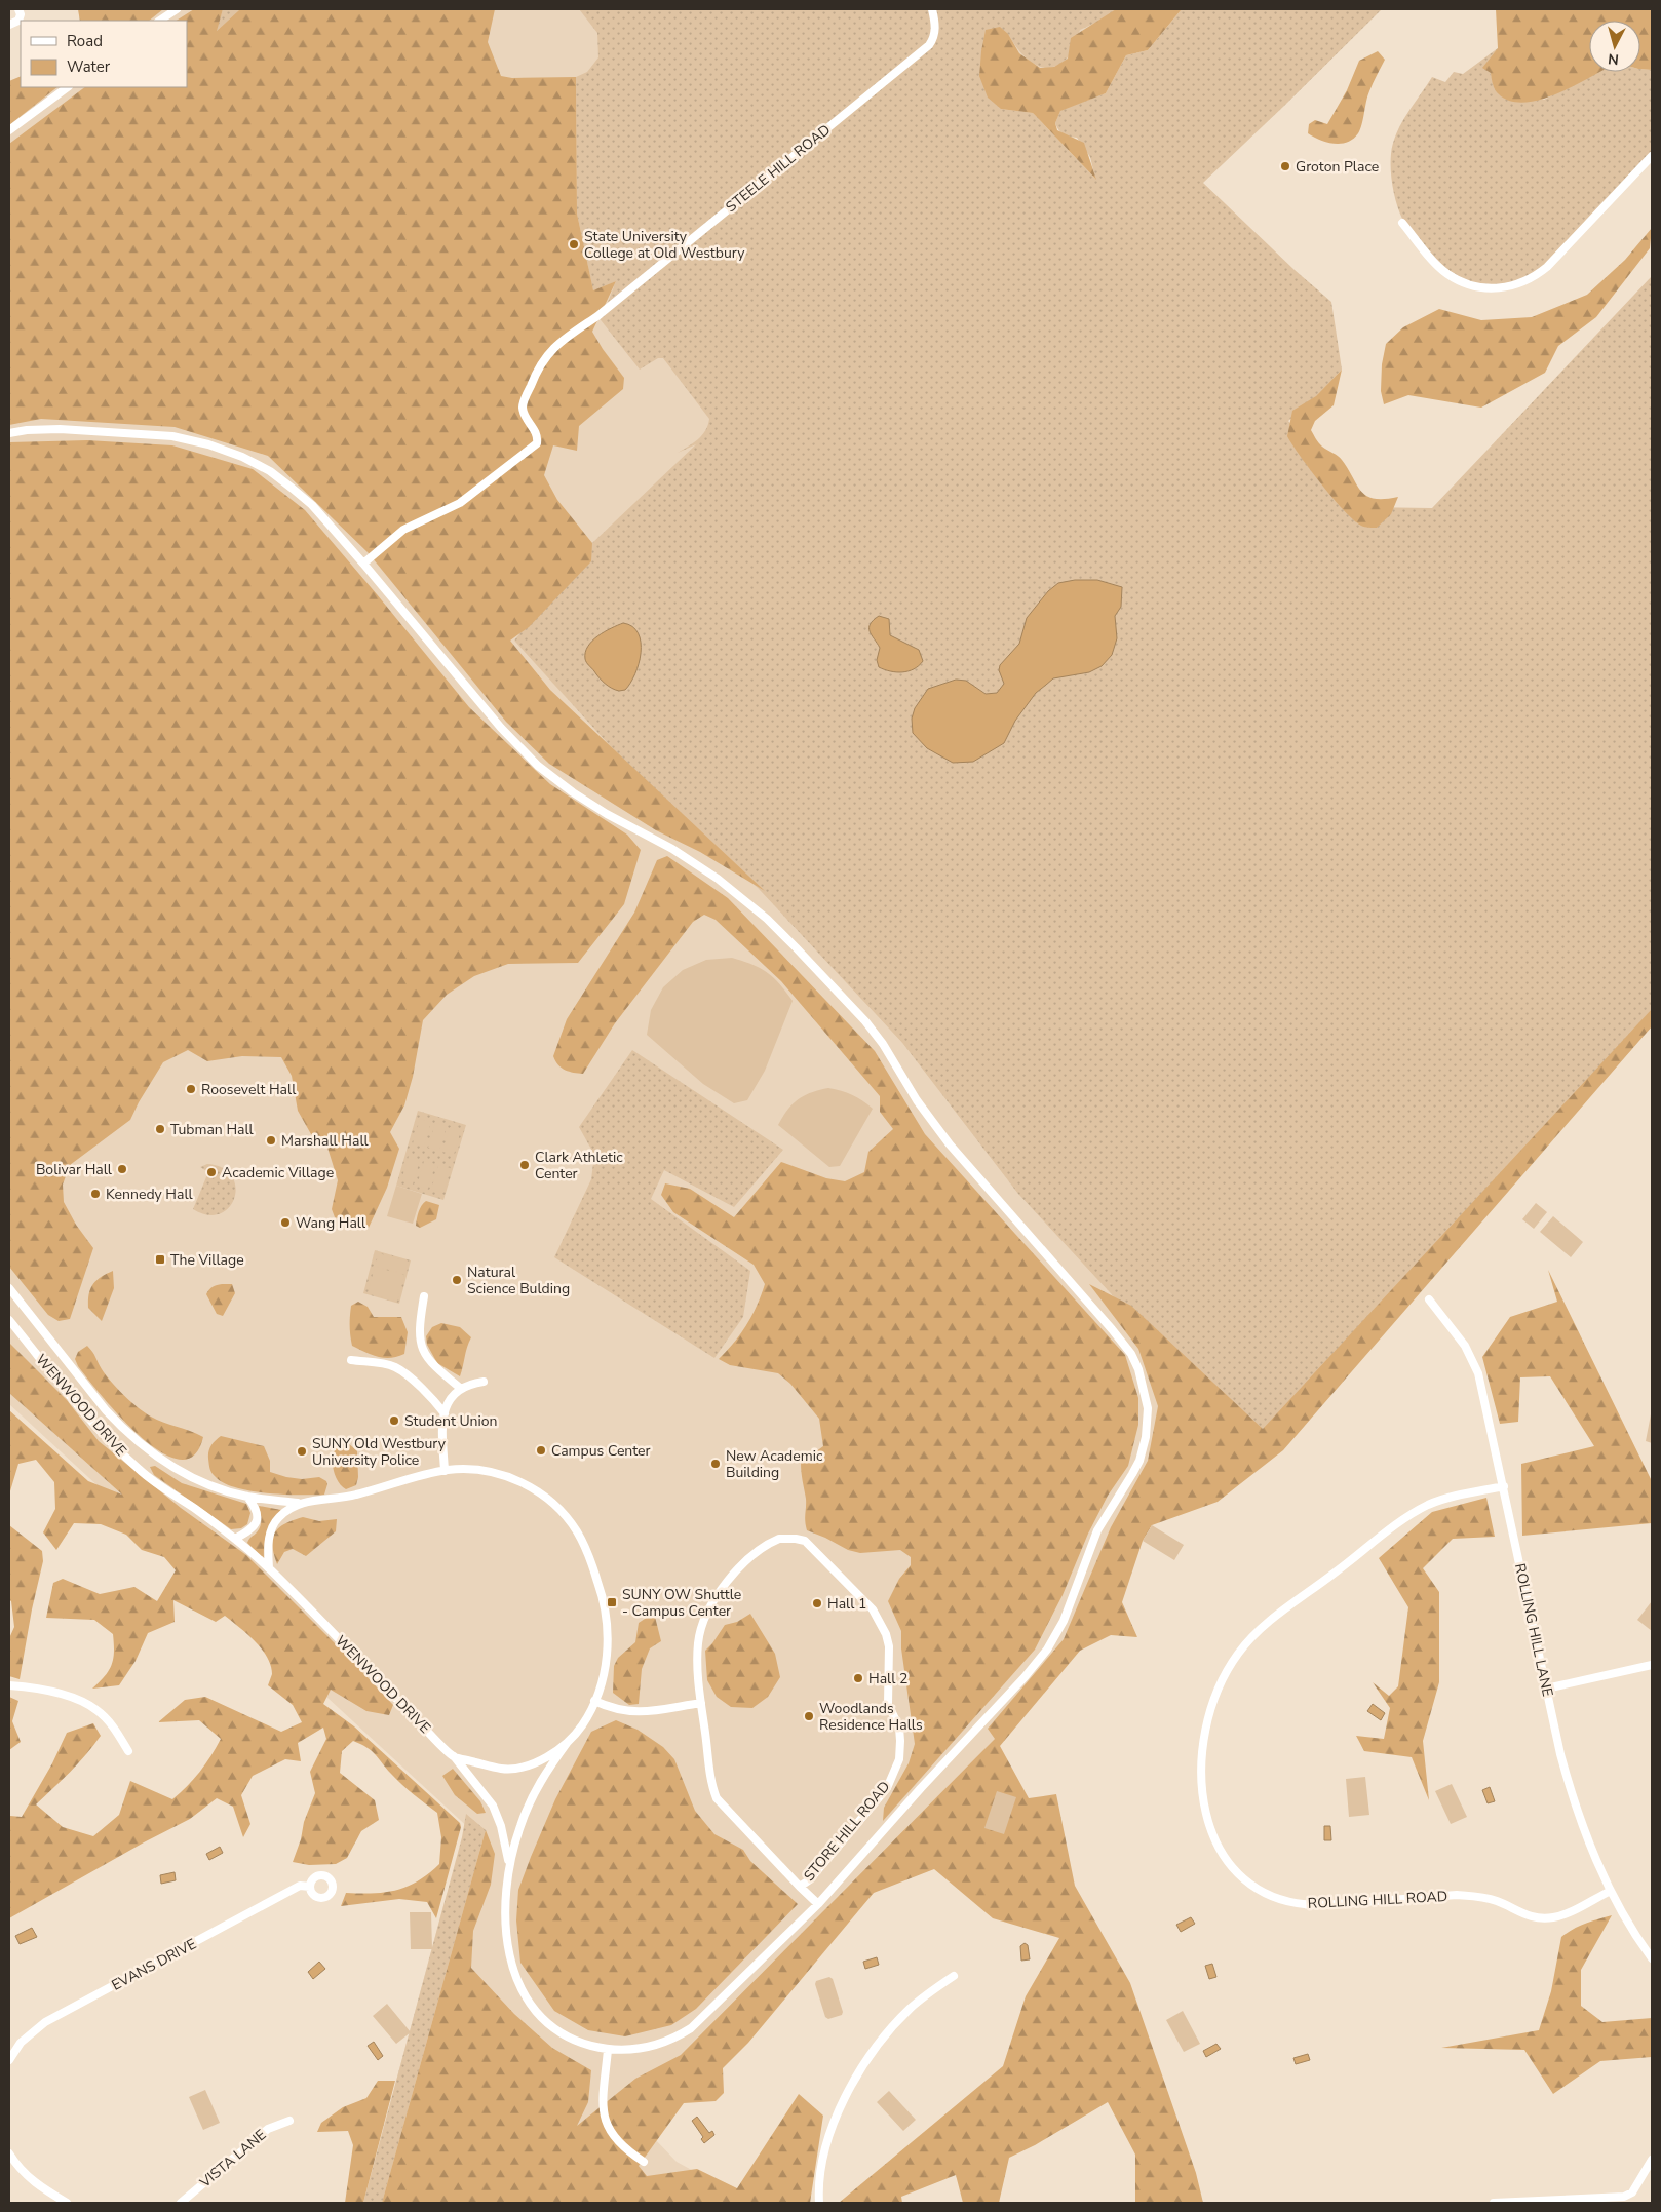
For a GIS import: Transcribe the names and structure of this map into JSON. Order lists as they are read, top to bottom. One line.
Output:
{"streets":{"street":["STEELE HILL ROAD","WENWOOD DRIVE","ROLLING HILL LANE","STORE HILL ROAD","ROLLING HILL ROAD","EVANS DRIVE","VISTA LANE"]},"crossings":[["ROLLING HILL LANE","ROLLING HILL ROAD"]],"places":{"other":["Groton Place","State University College at Old Westbury","Roosevelt Hall","Tubman Hall","Marshall Hall","Clark Athletic Center","Bolivar Hall","Academic Village","Kennedy Hall","Wang Hall","Natural Science Bulding","Student Union","Campus Center","SUNY Old Westbury University Police","New Academic Building","Hall 1","Hall 2","Woodlands Residence Halls"],"transit":["The Village","SUNY OW Shuttle - Campus Center"]},"legend":["Road","Water"],"north":"bottom"}
